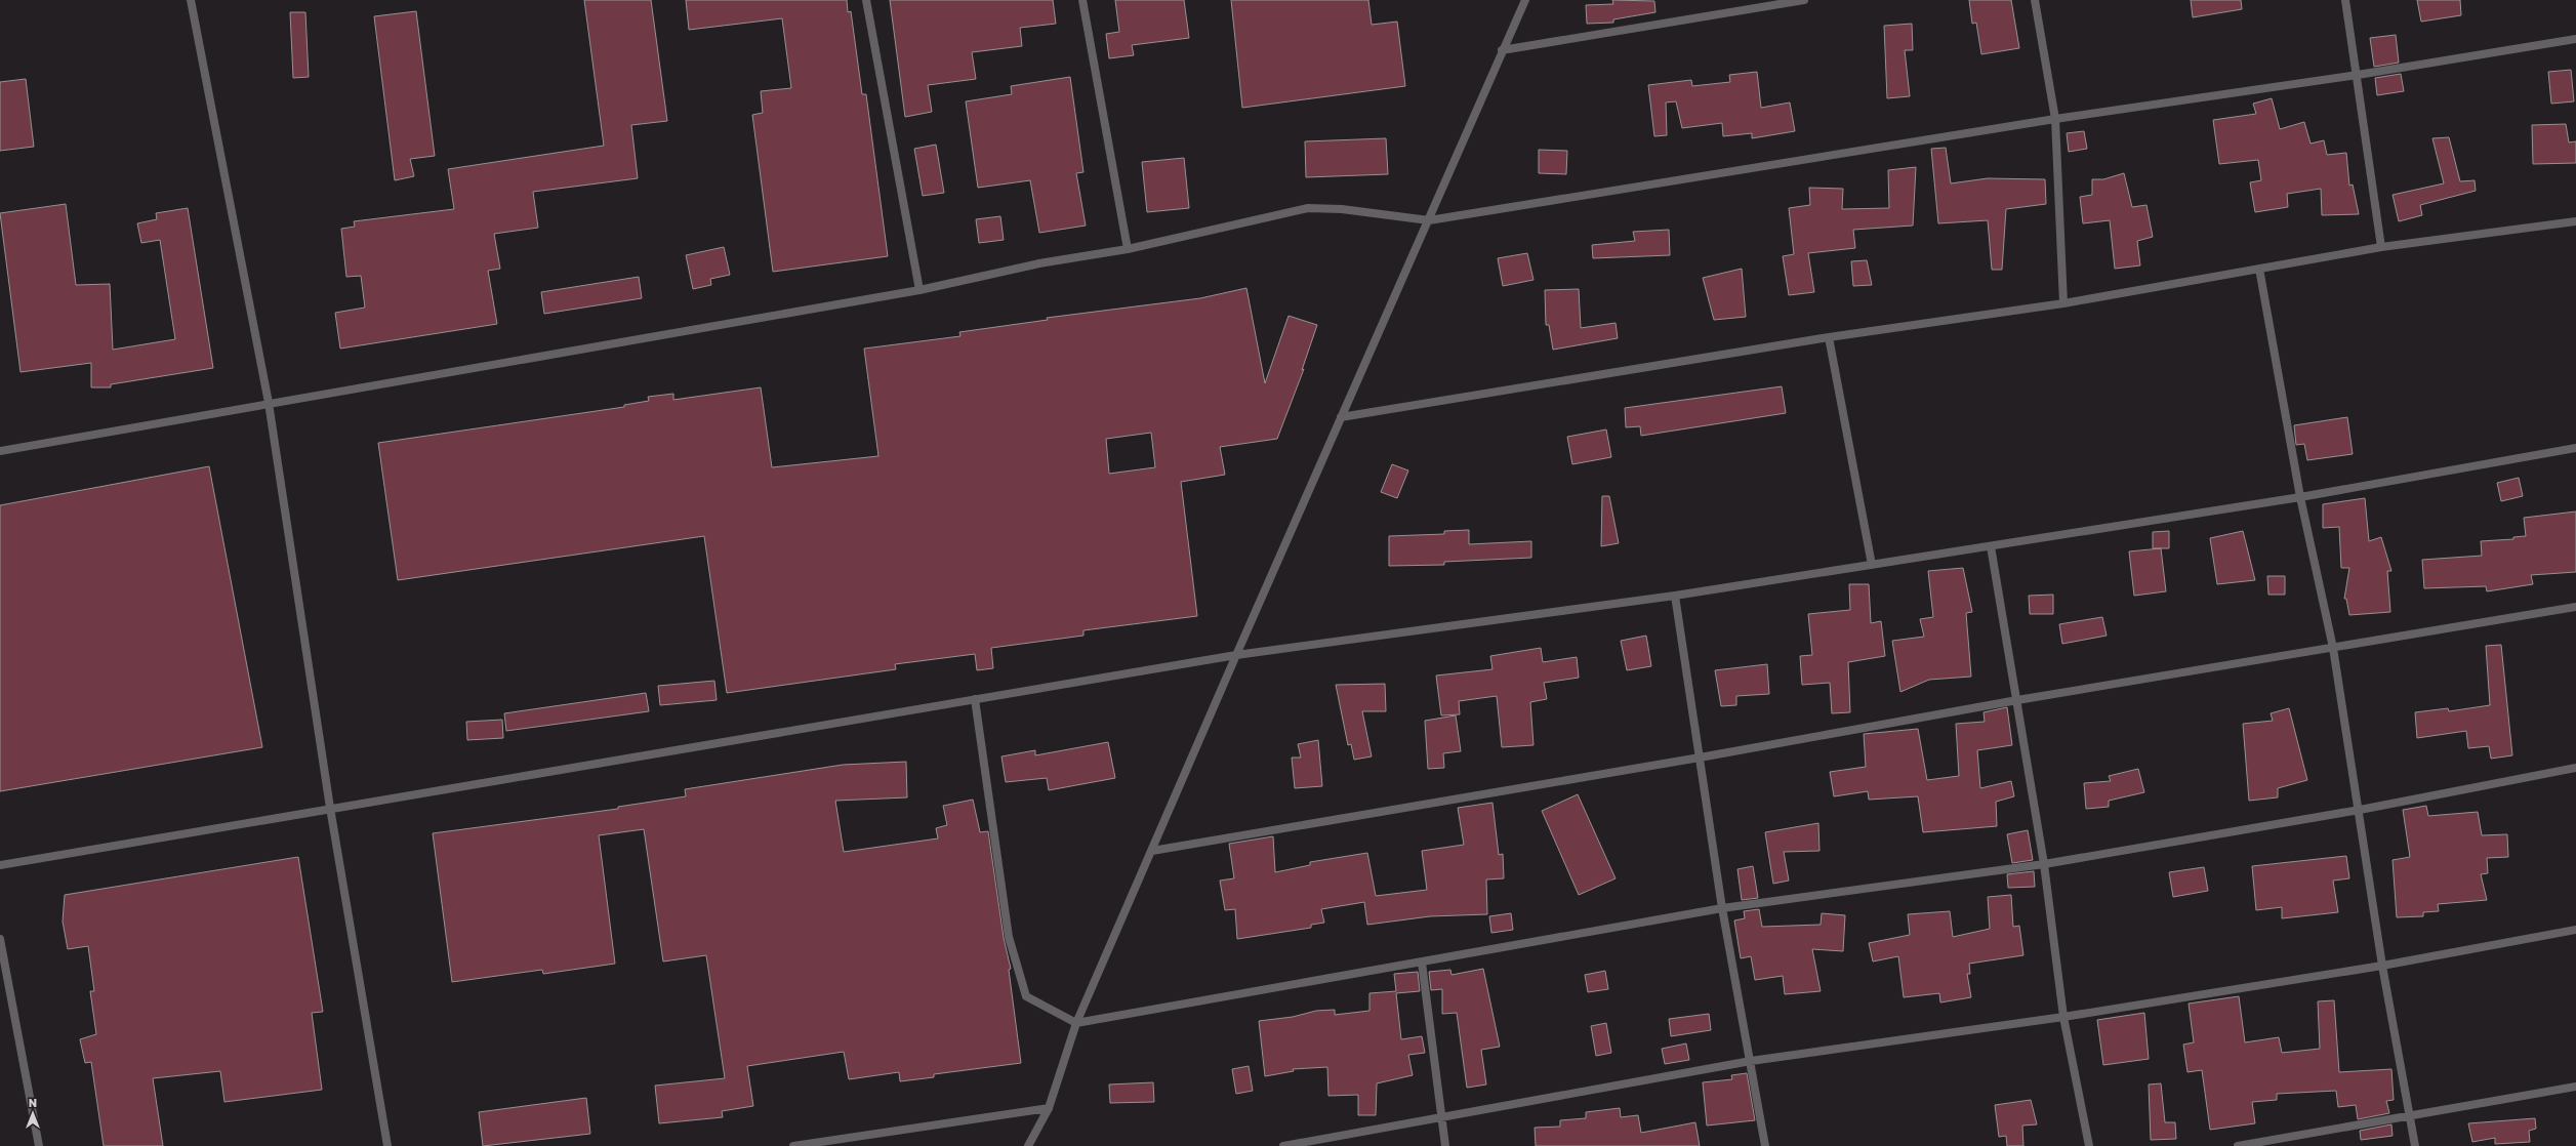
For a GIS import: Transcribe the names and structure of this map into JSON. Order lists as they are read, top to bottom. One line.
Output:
{"north":"top"}
